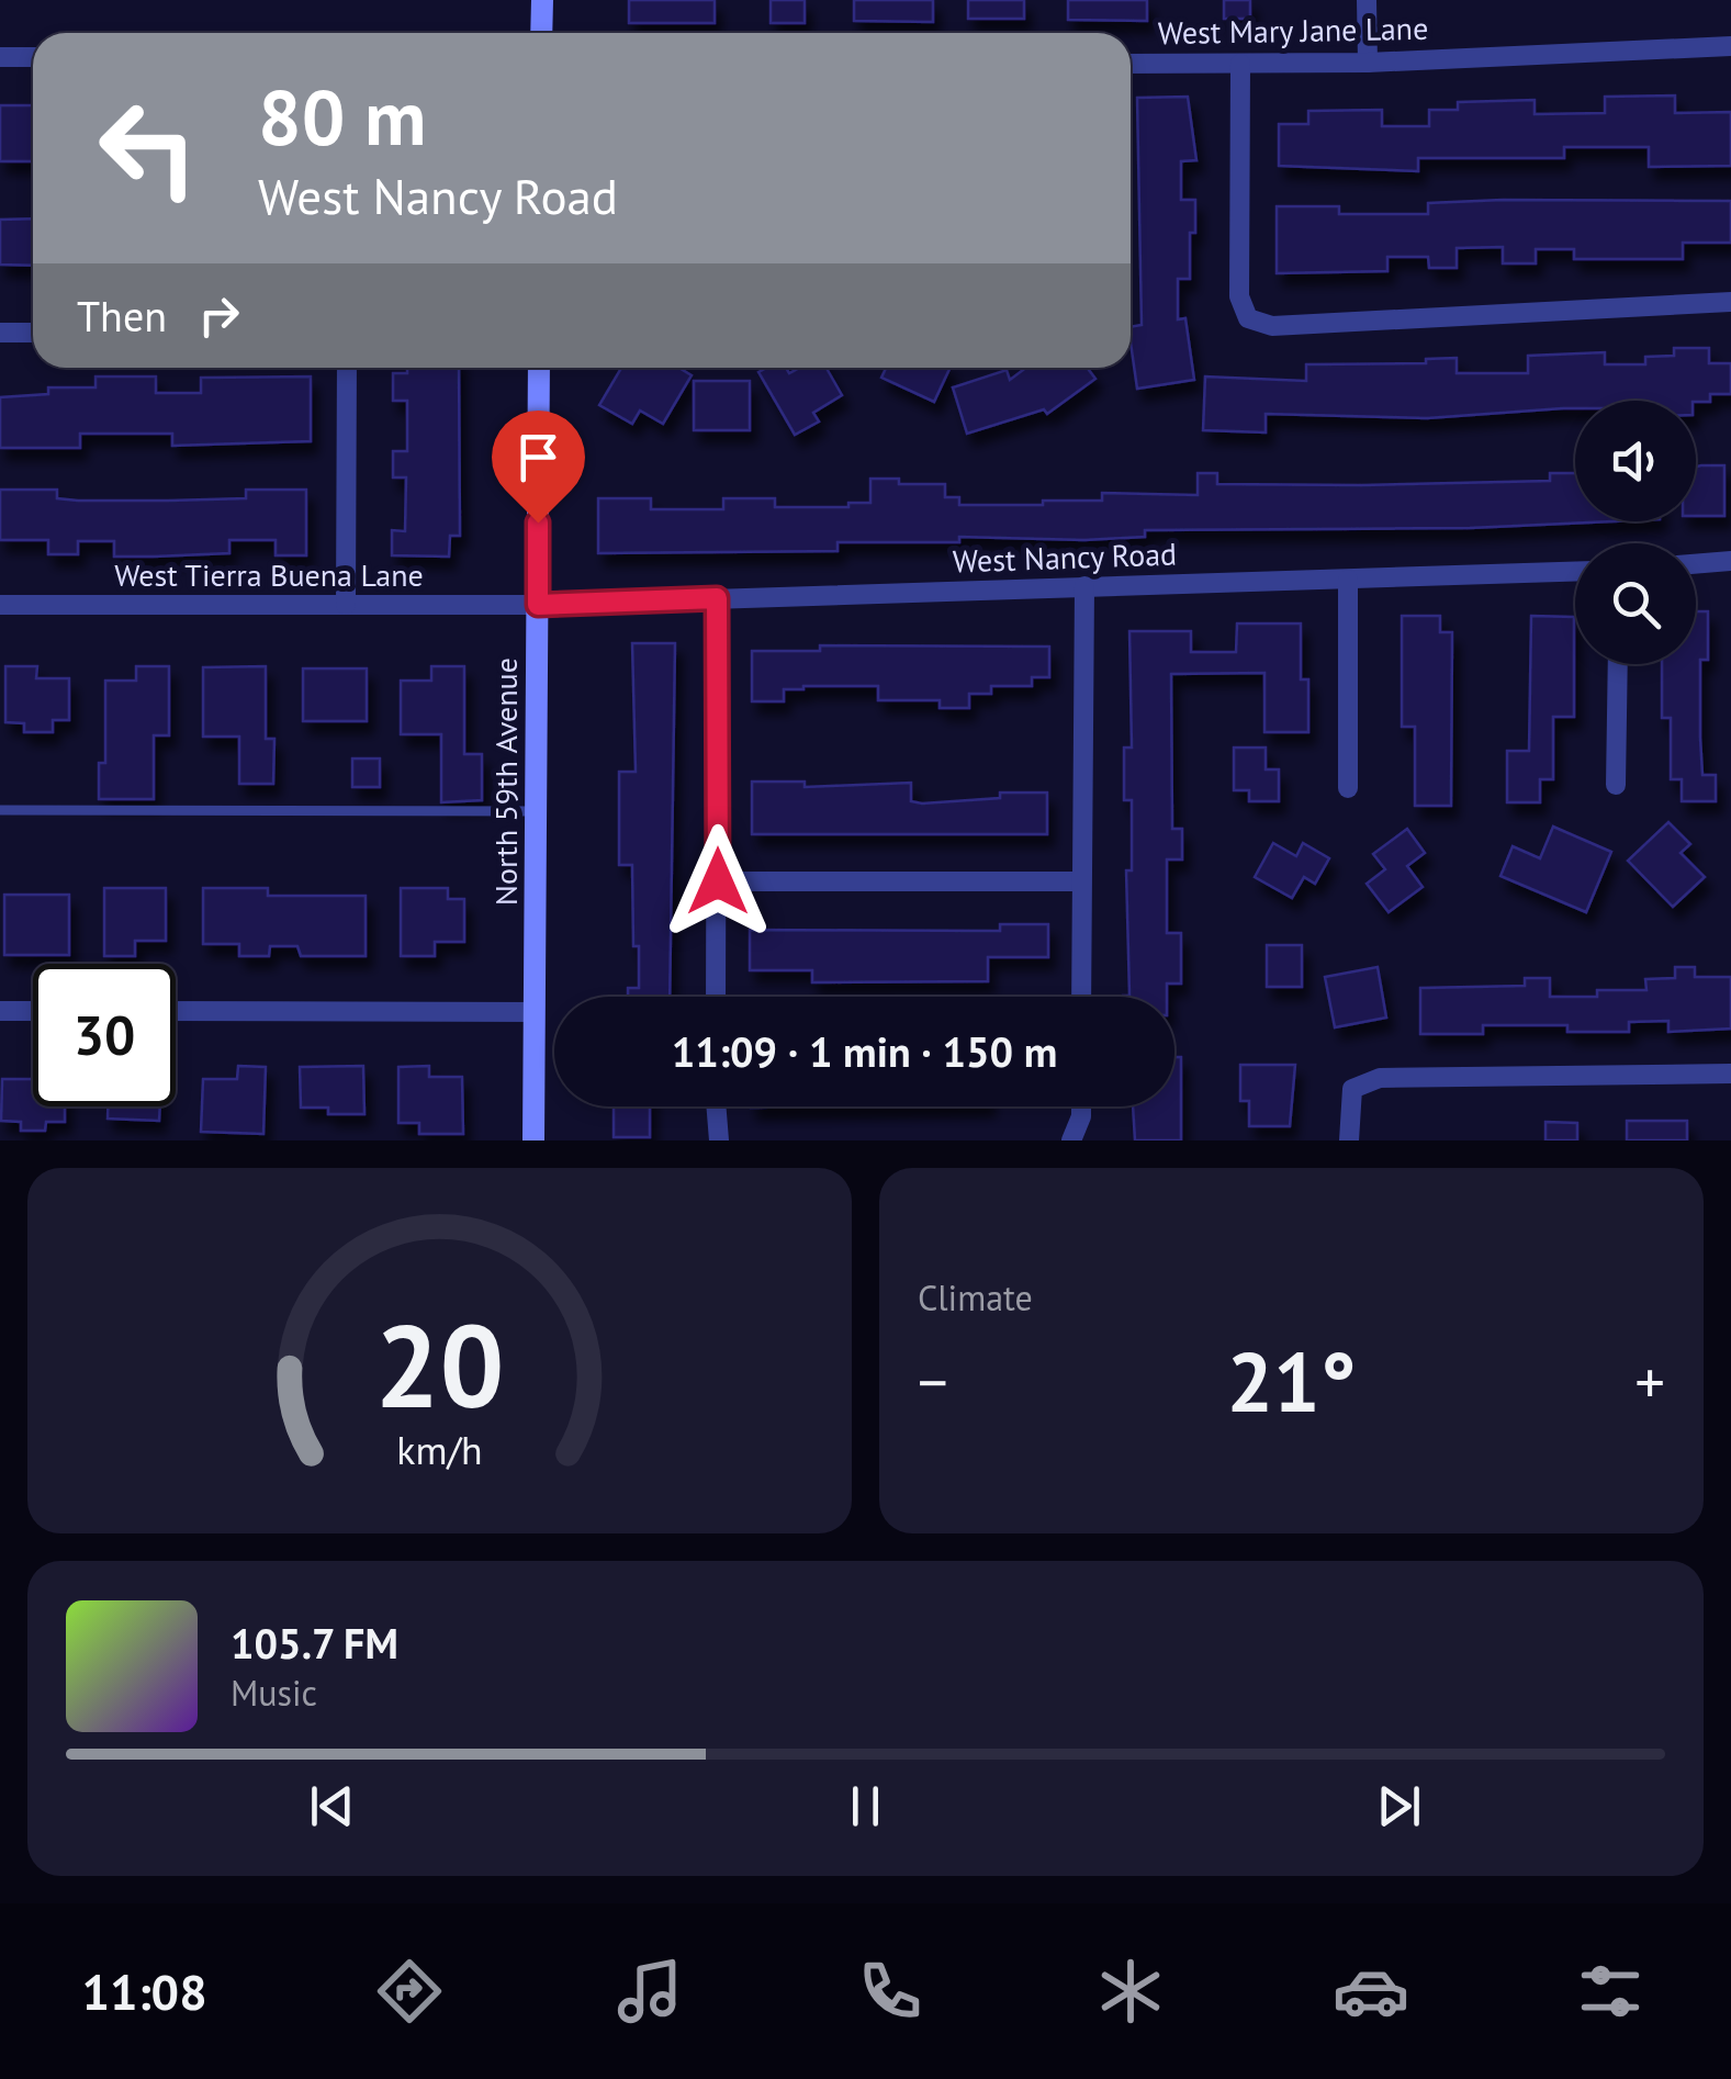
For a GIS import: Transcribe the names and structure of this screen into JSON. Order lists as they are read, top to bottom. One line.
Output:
{"streets":{"main road":["North 59th Avenue"],"street":["West Mary Jane Lane","West Nancy Road","West Tierra Buena Lane"]},"crossings":[["West Nancy Road","West Tierra Buena Lane"],["West Nancy Road","North 59th Avenue"],["West Tierra Buena Lane","North 59th Avenue"]],"page":{"turn":["80 m","West Nancy Road"],"then":"Then","limit":"30","trip":"11:09 · 1 min · 150 m","tile":"Climate","heat":["−","21°","+"],"song":["105.7 FM","Music"],"tabs":"11:08","gauge":["20","km/h"]}}
